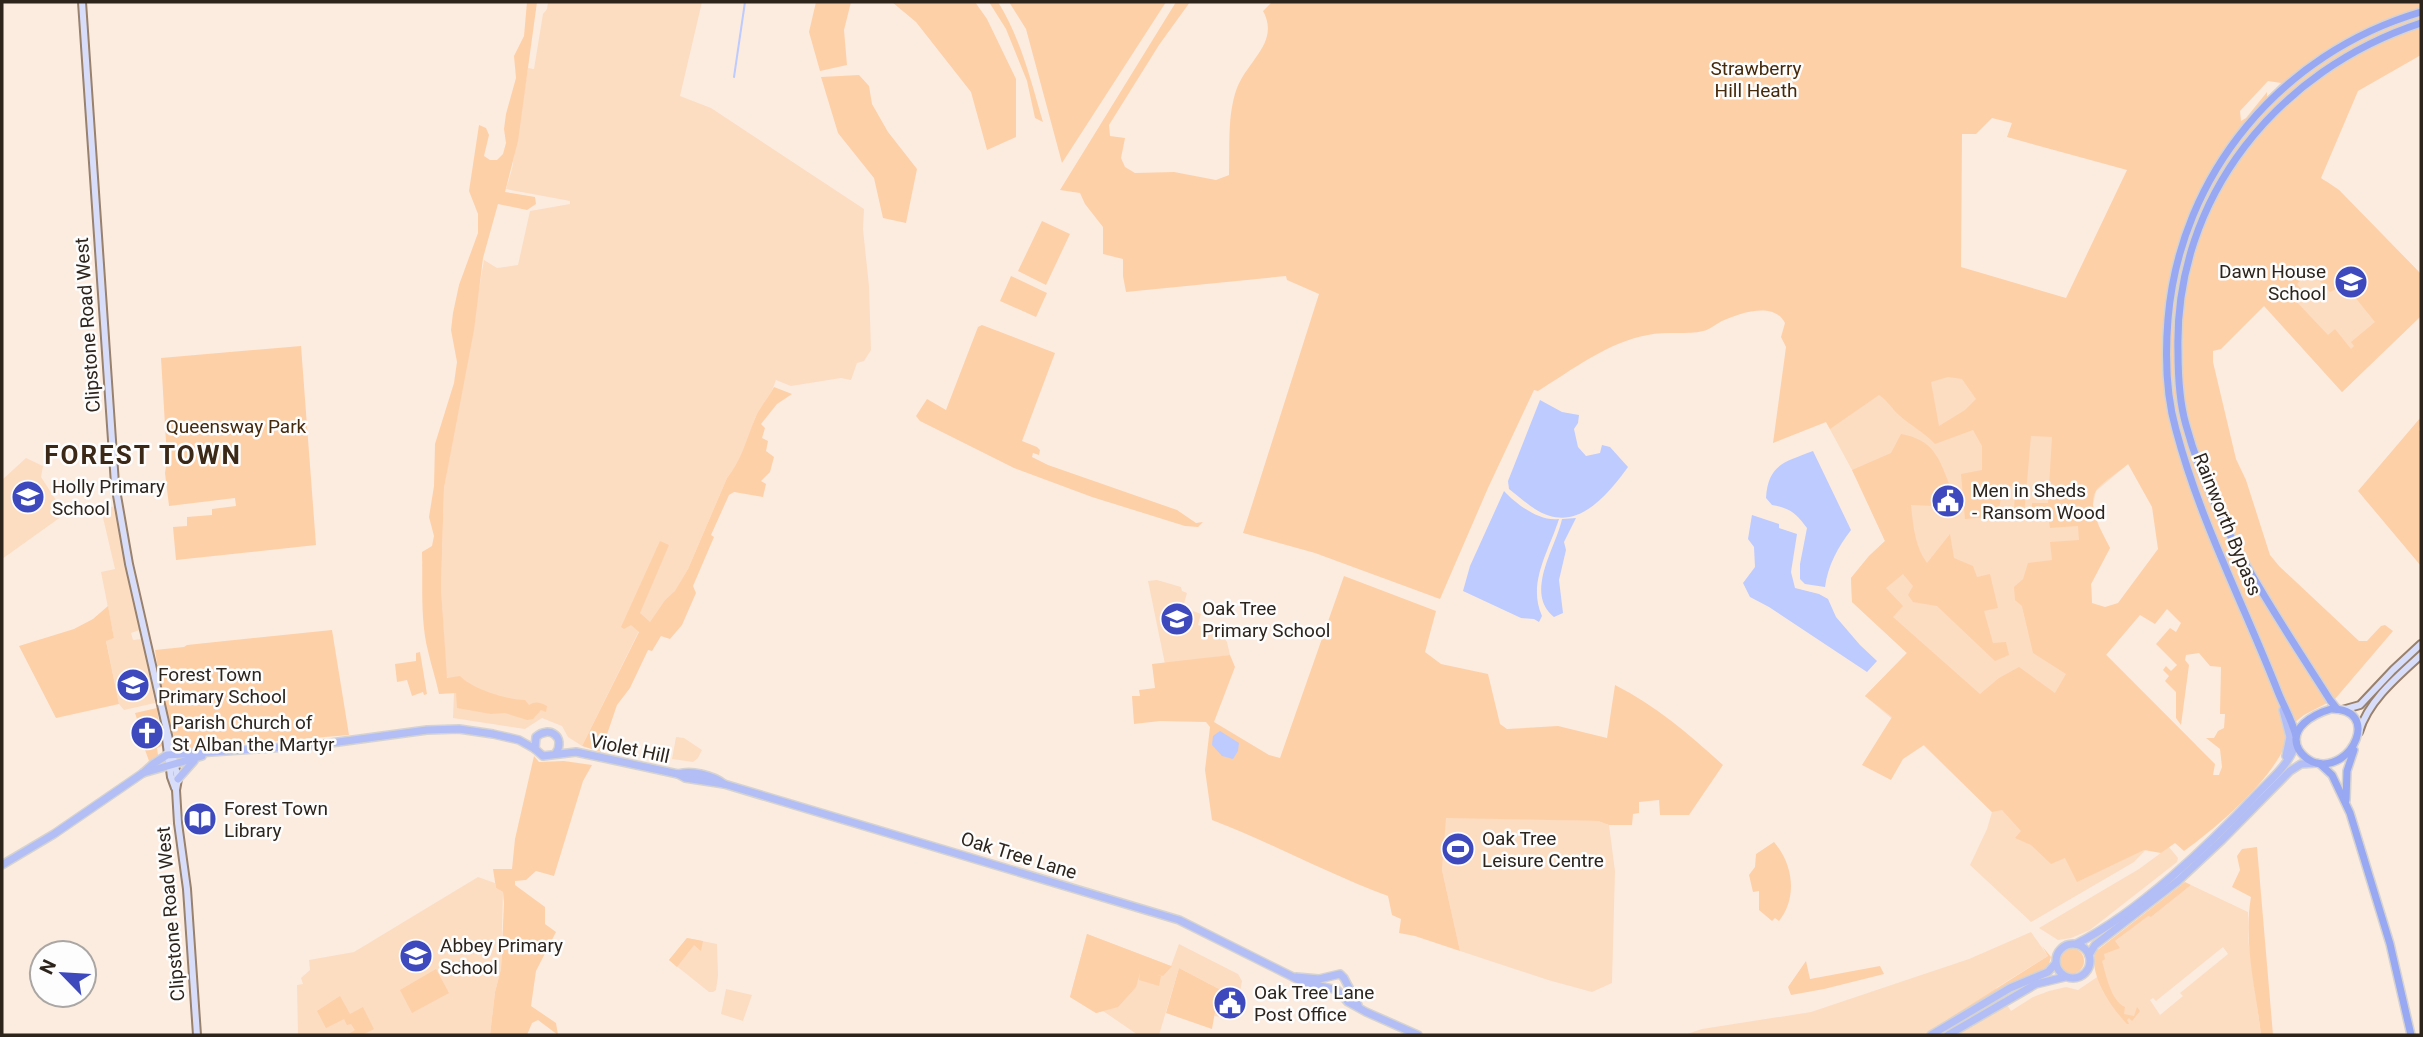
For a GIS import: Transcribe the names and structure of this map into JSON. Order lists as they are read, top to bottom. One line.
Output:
{"streets":{"highway":["Rainworth Bypass"],"main road":["Clipstone Road West","Violet Hill","Oak Tree Lane"]},"crossings":[["Violet Hill","Oak Tree Lane"]],"districts":["FOREST TOWN"],"parks":["Strawberry Hill Heath","Queensway Park"],"places":{"school or university":["Dawn House School","Holly Primary School","Oak Tree Primary School","Forest Town Primary School","Abbey Primary School"],"public building":["Men in Sheds - Ransom Wood","Oak Tree Lane Post Office"],"church":["Parish Church of St Alban the Martyr"],"library":["Forest Town Library"],"sports":["Oak Tree Leisure Centre"]},"north":"top left"}
